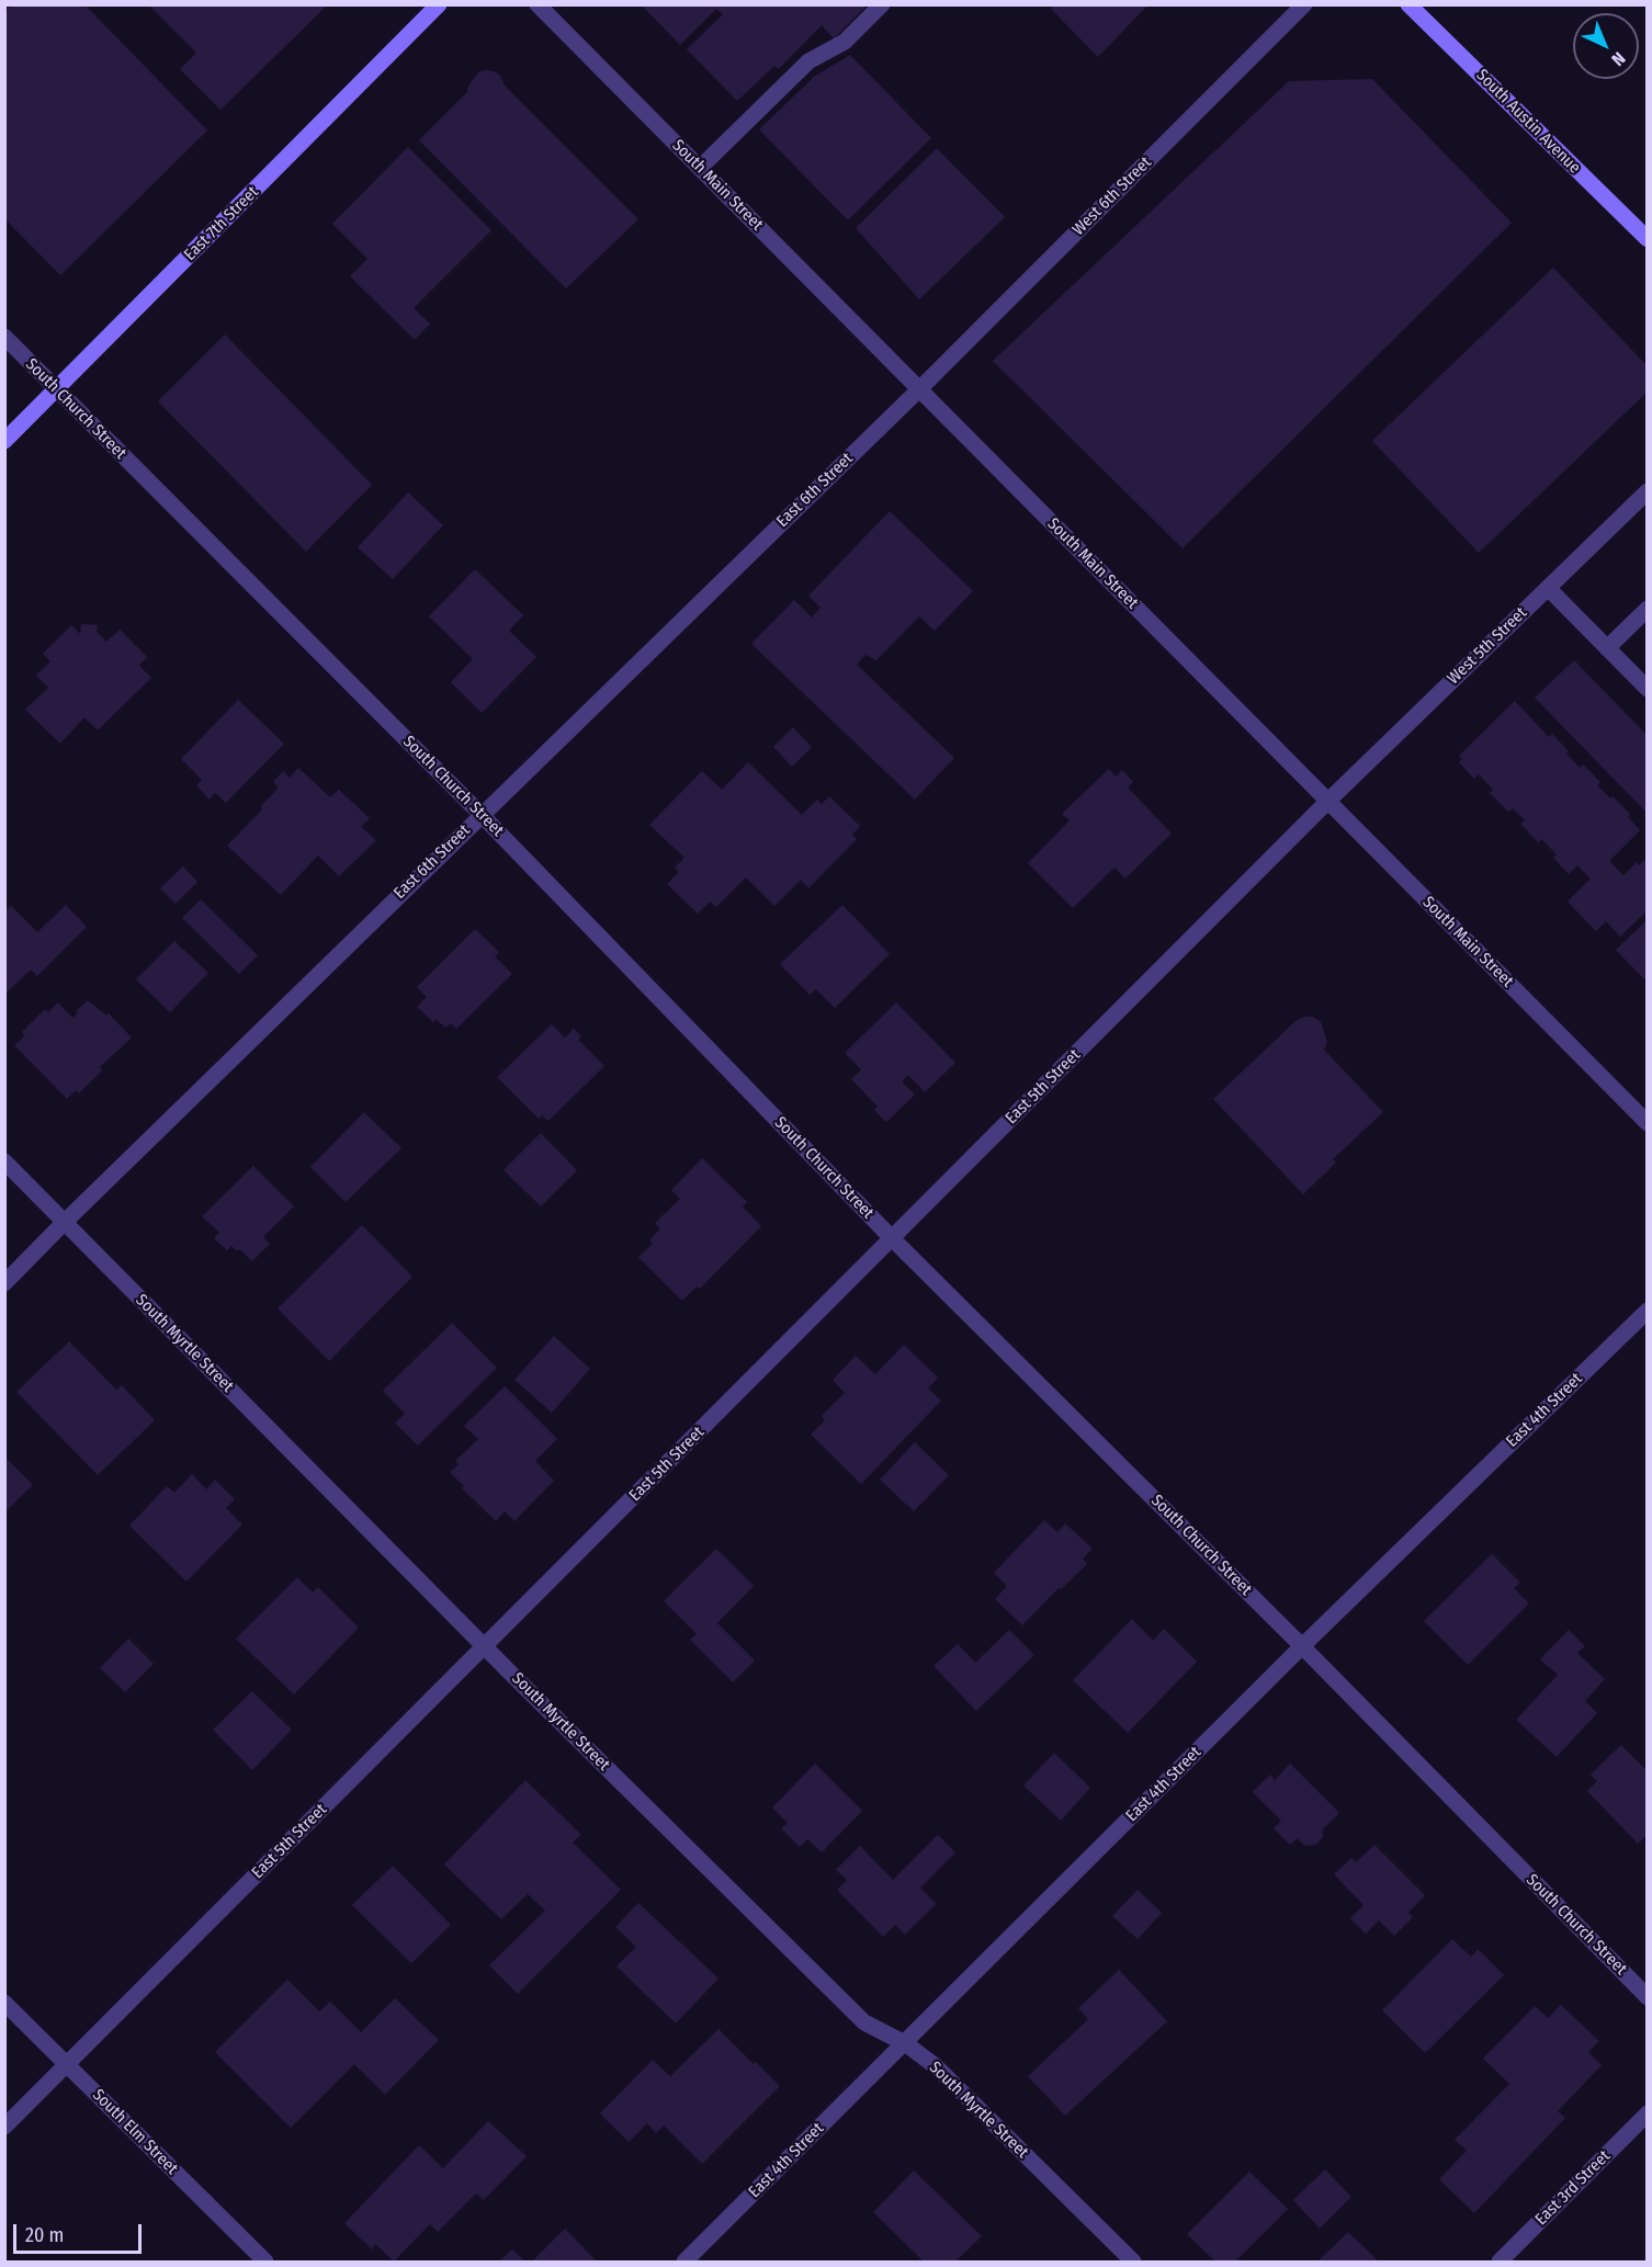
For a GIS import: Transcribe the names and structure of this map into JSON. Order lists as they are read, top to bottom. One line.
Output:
{"streets":{"street":["South Austin Avenue","South Main Street","West 6th Street","East 7th Street","South Church Street","East 6th Street","West 5th Street","East 5th Street","South Myrtle Street","East 4th Street","South Elm Street","East 3rd Street"]},"crossings":[["South Main Street","West 6th Street"],["South Main Street","East 6th Street"],["South Main Street","West 5th Street"],["South Main Street","East 5th Street"],["West 6th Street","East 6th Street"],["East 7th Street","South Church Street"],["South Church Street","East 6th Street"],["South Church Street","East 5th Street"],["South Church Street","East 4th Street"],["East 6th Street","South Myrtle Street"],["West 5th Street","East 5th Street"],["East 5th Street","South Myrtle Street"],["East 5th Street","South Elm Street"],["South Myrtle Street","East 4th Street"]],"scale_bar":"20 m","north":"bottom right"}
